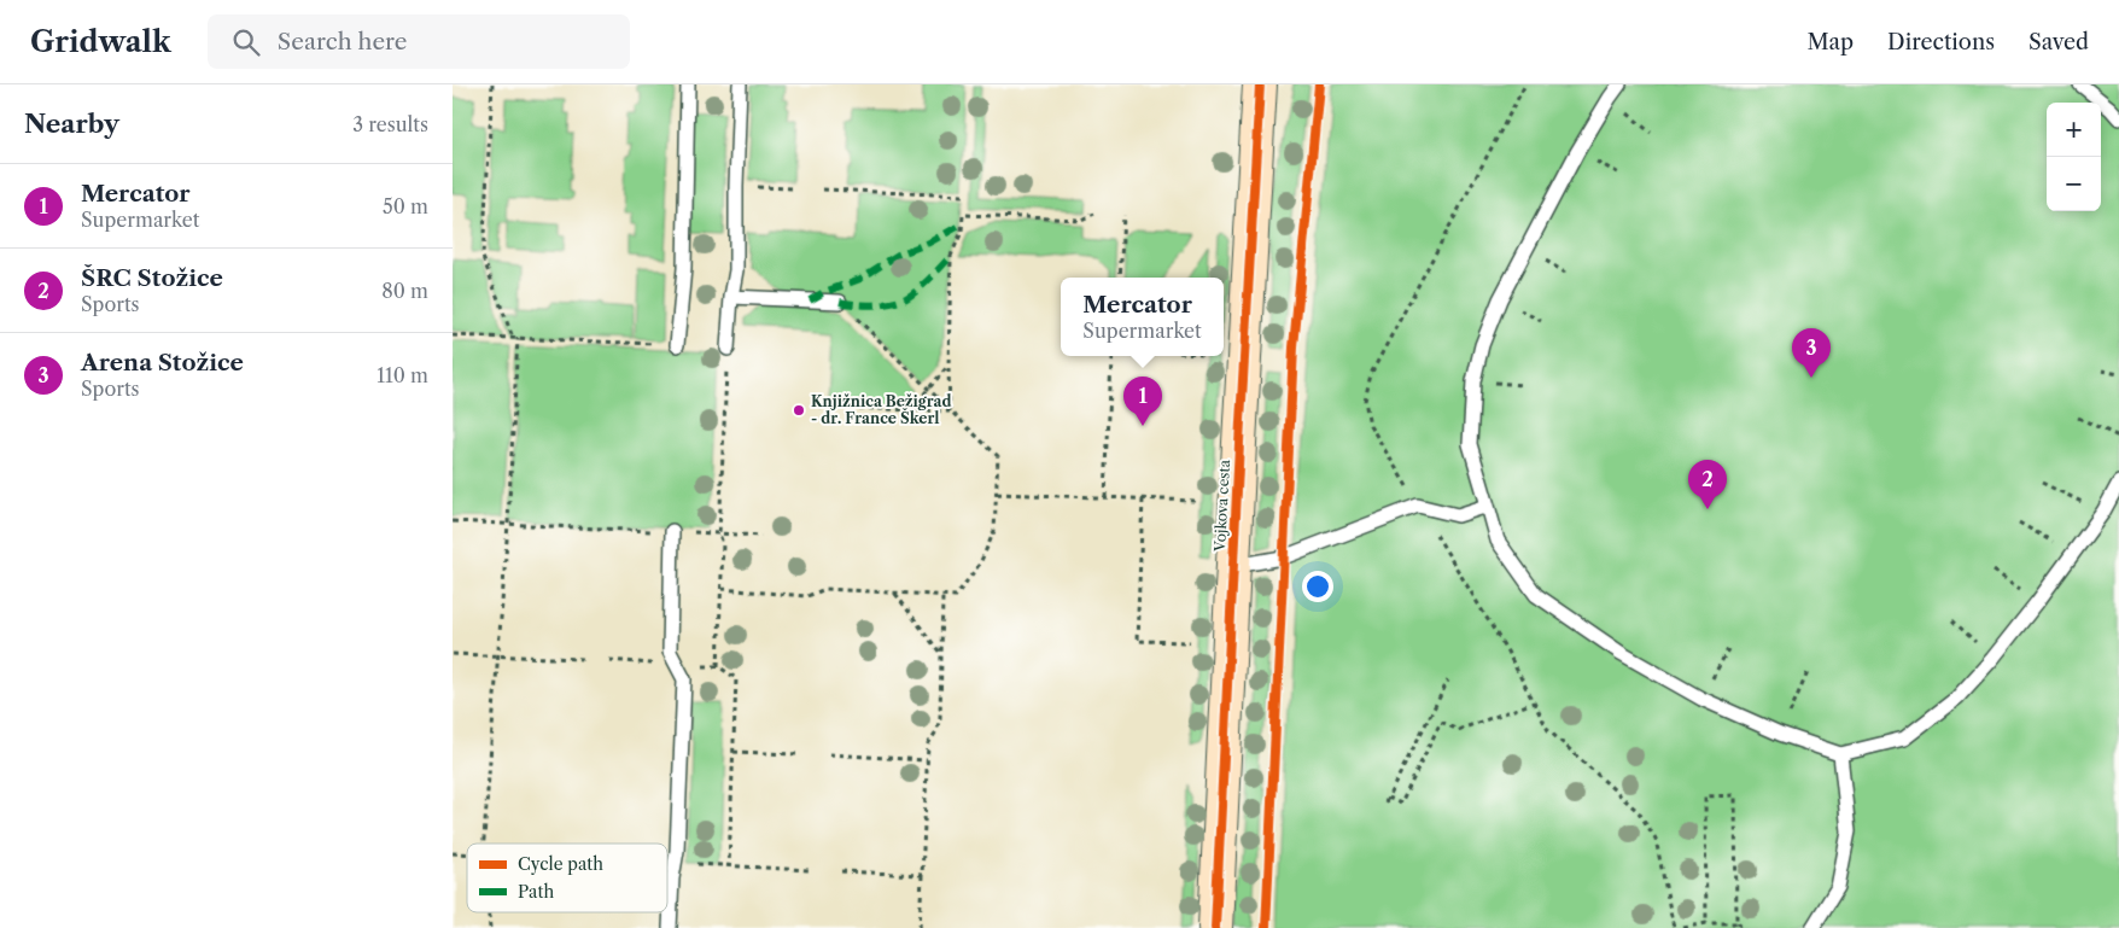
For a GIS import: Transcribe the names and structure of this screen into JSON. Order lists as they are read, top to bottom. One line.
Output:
{"streets":{"street":["Vojkova cesta"]},"places":["Knjižnica Bežigrad - dr. France Škerl"],"legend":["Cycle path","Path"],"page":{"header":"Gridwalk","search":"Search here","nav":["Map","Directions","Saved"],"heading":["Nearby","3 results"],"map_buttons":["+","−"],"list":[{"mark":"1","name":"Mercator","note":"Supermarket","value":"50 m"},{"mark":"2","name":"ŠRC Stožice","note":"Sports","value":"80 m"},{"mark":"3","name":"Arena Stožice","note":"Sports","value":"110 m"}],"popup":["Mercator","Supermarket"],"pins":["3","1","2"]}}
